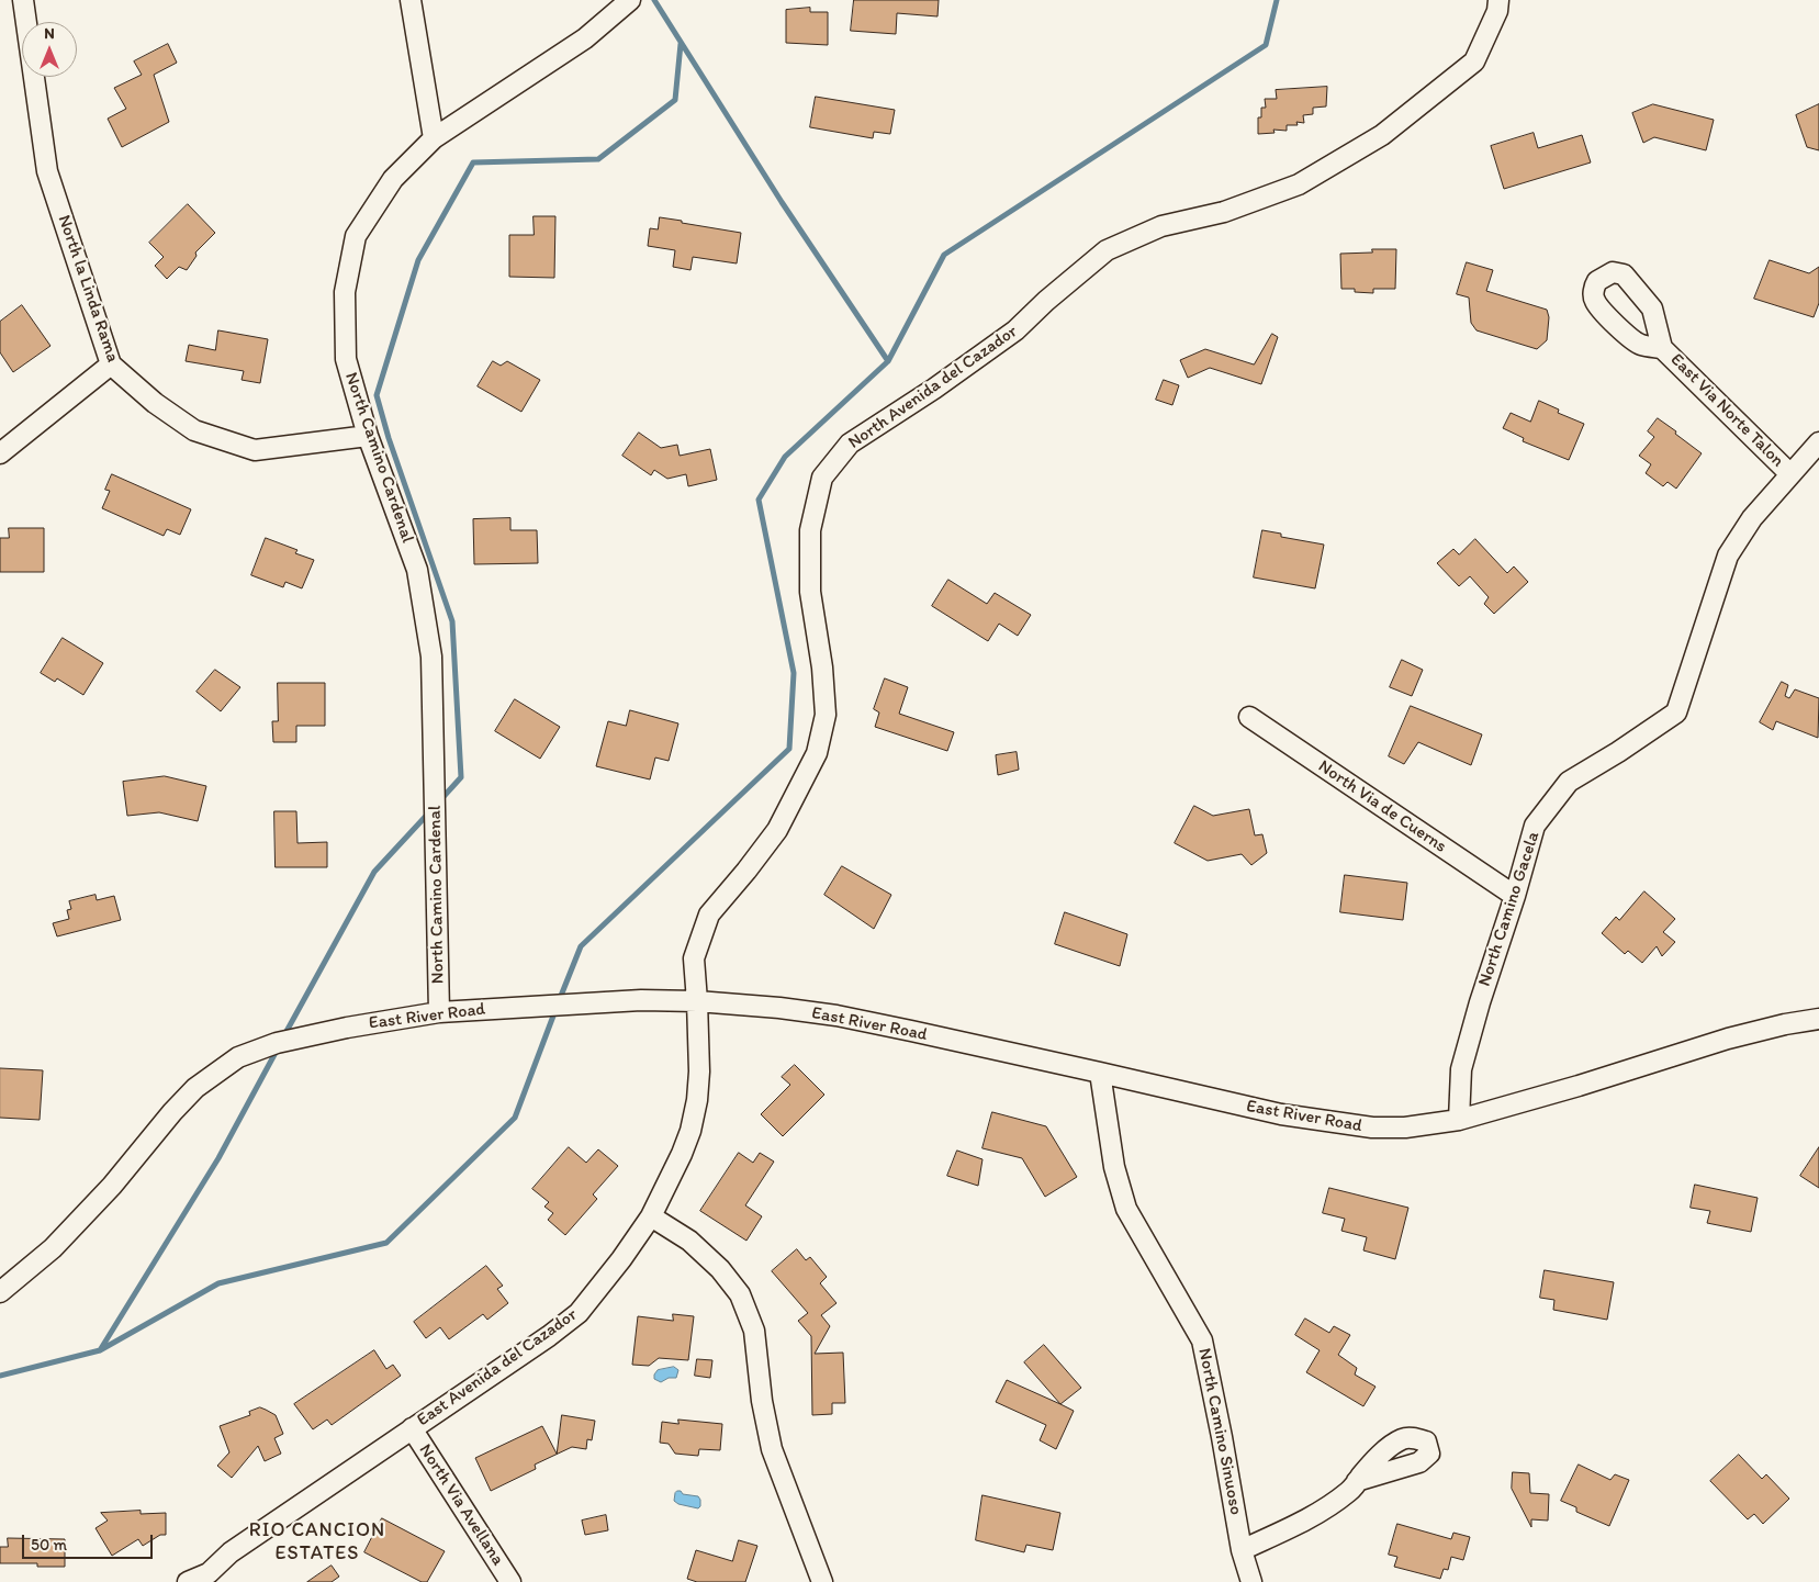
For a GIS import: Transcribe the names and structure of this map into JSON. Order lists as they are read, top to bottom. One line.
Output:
{"streets":{"street":["North la Linda Rama","North Avenida del Cazador","East Via Norte Talon","North Camino Cardenal","North Via de Cuerns","North Camino Gacela","East River Road","East Avenida del Cazador","North Camino Sinuoso","North Via Avellana"]},"crossings":[["North la Linda Rama","North Camino Cardenal"],["North Avenida del Cazador","East River Road"],["North Avenida del Cazador","East Avenida del Cazador"],["East Via Norte Talon","North Camino Gacela"],["North Camino Cardenal","East River Road"],["North Via de Cuerns","North Camino Gacela"],["North Camino Gacela","East River Road"],["East River Road","East Avenida del Cazador"],["East River Road","North Camino Sinuoso"],["East Avenida del Cazador","North Via Avellana"]],"districts":["RIO CANCION ESTATES"],"scale_bar":"50 m","north":"top"}
